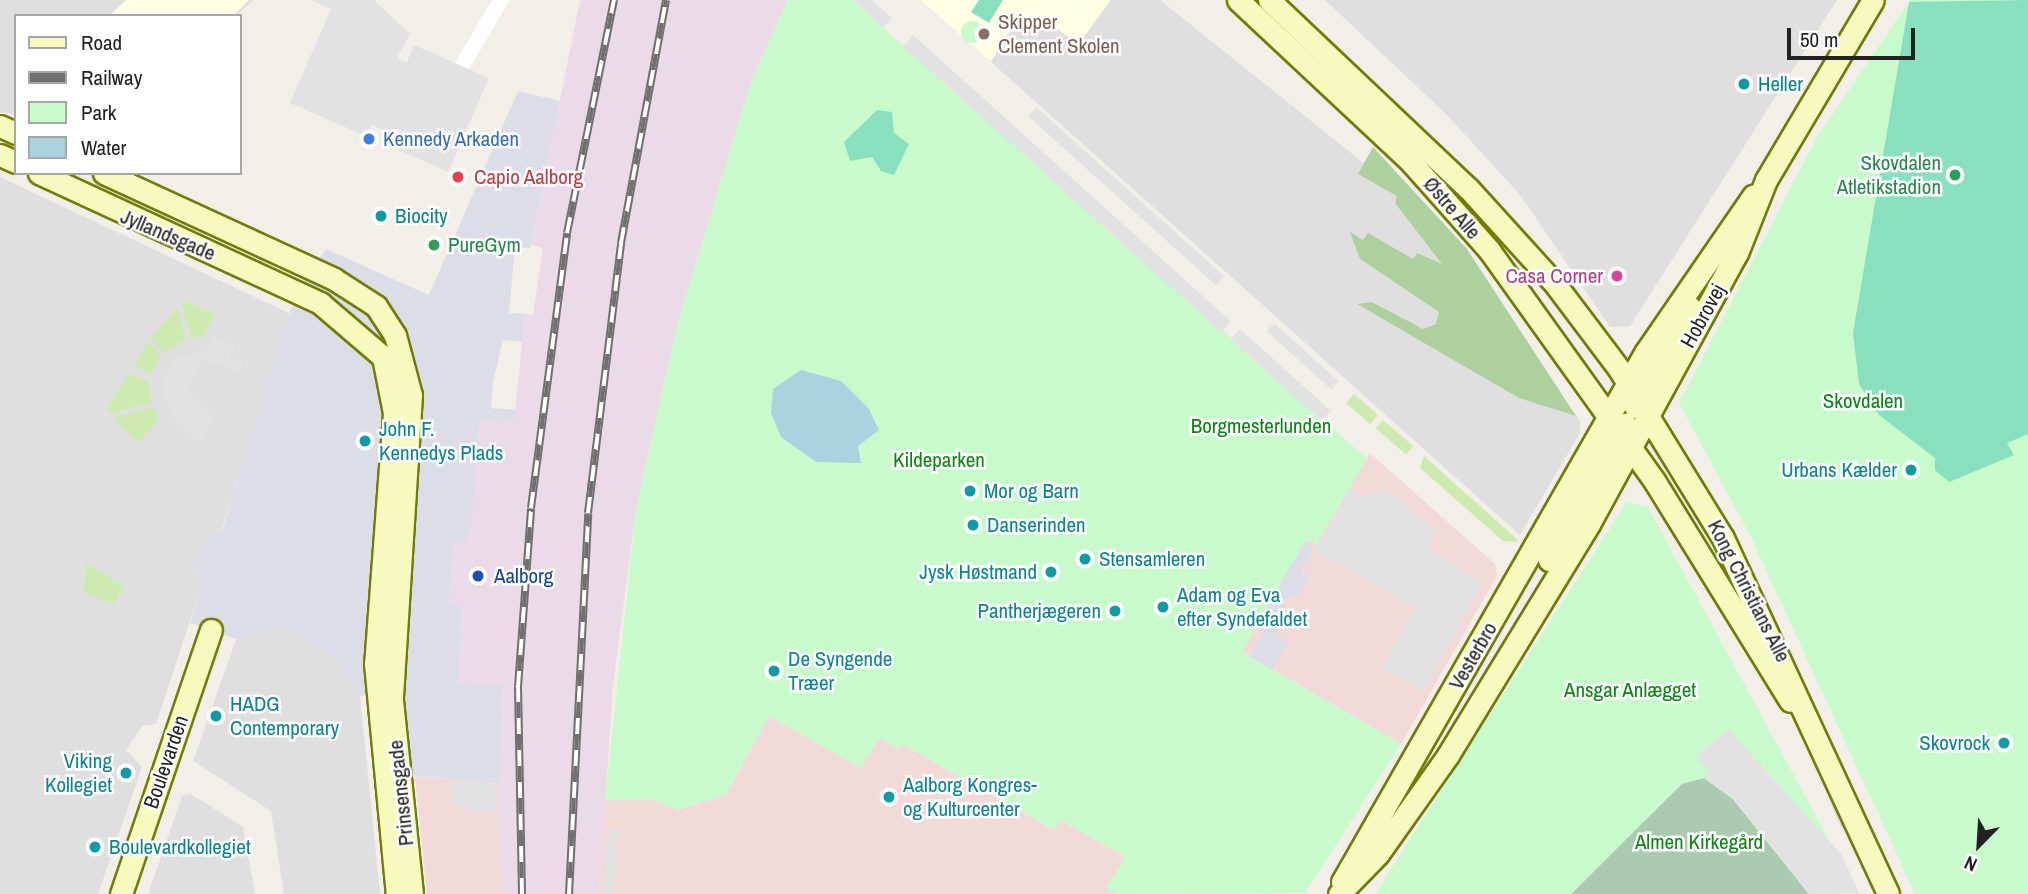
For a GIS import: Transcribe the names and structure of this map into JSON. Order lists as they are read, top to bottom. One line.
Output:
{"streets":{"main road":["Østre Alle","Jyllandsgade","Hobrovej","Kong Christians Alle","Vesterbro","Boulevarden","Prinsensgade"]},"crossings":[["Østre Alle","Hobrovej"],["Østre Alle","Kong Christians Alle"],["Østre Alle","Vesterbro"],["Jyllandsgade","Prinsensgade"],["Hobrovej","Kong Christians Alle"],["Hobrovej","Vesterbro"],["Kong Christians Alle","Vesterbro"]],"parks":["Skovdalen","Borgmesterlunden","Kildeparken","Ansgar Anlægget","Almen Kirkegård"],"places":["Skipper Clement Skolen","Heller","Kennedy Arkaden","Skovdalen Atletikstadion","Capio Aalborg","Biocity","PureGym","Casa Corner","John F. Kennedys Plads","Urbans Kælder","Mor og Barn","Danserinden","Stensamleren","Jysk Høstmand","Aalborg","Adam og Eva efter Syndefaldet","Pantherjægeren","De Syngende Træer","HADG Contemporary","Skovrock","Viking Kollegiet","Aalborg Kongres- og Kulturcenter","Boulevardkollegiet"],"legend":["Road","Railway","Park","Water"],"scale_bar":"50 m","north":"bottom left"}
